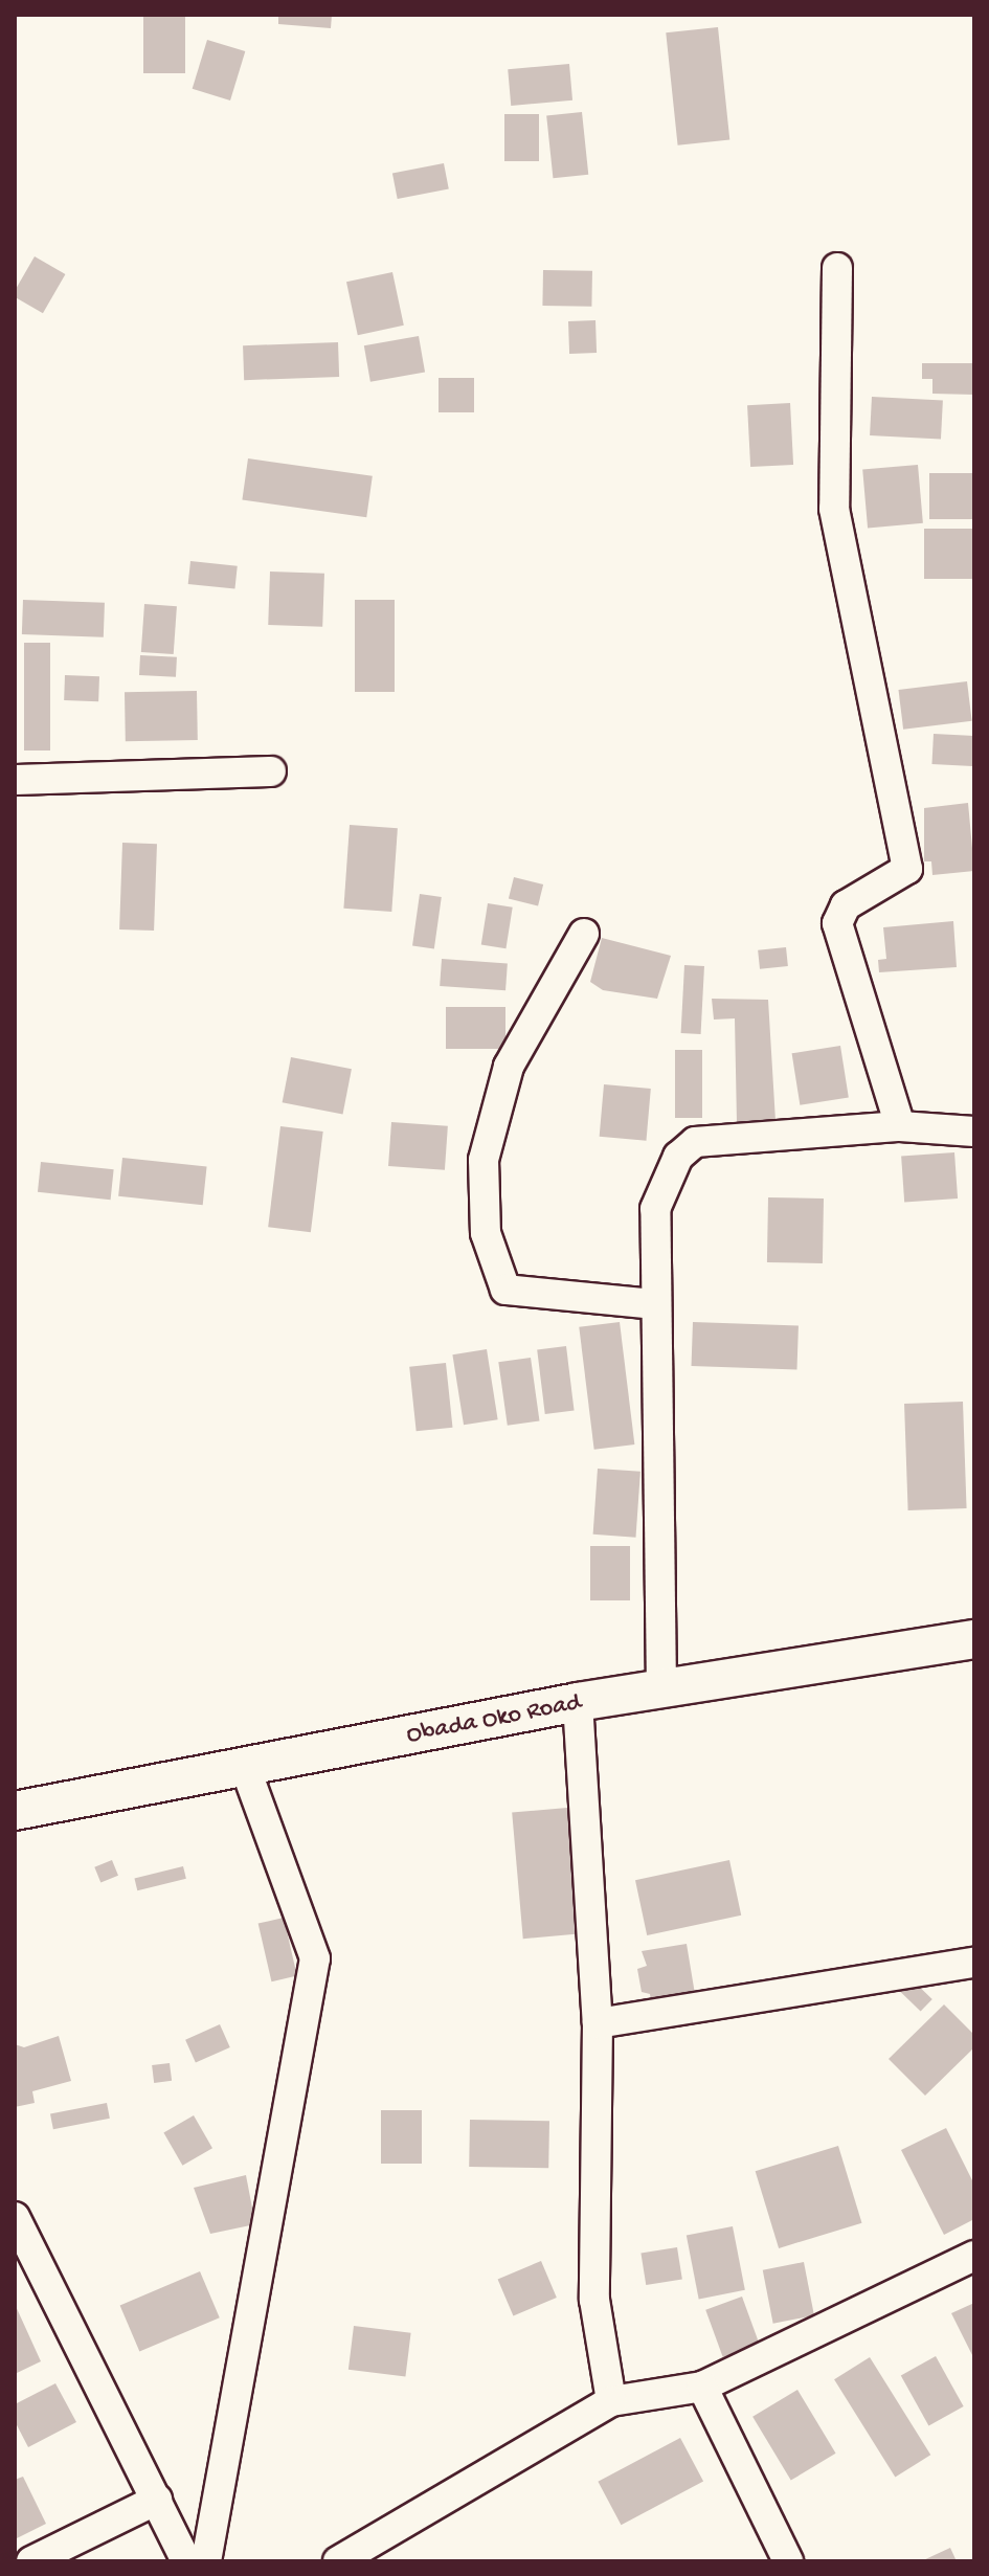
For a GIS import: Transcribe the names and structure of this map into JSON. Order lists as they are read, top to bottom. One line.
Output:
{"streets":{"main road":["Obada Oko Road"]}}
